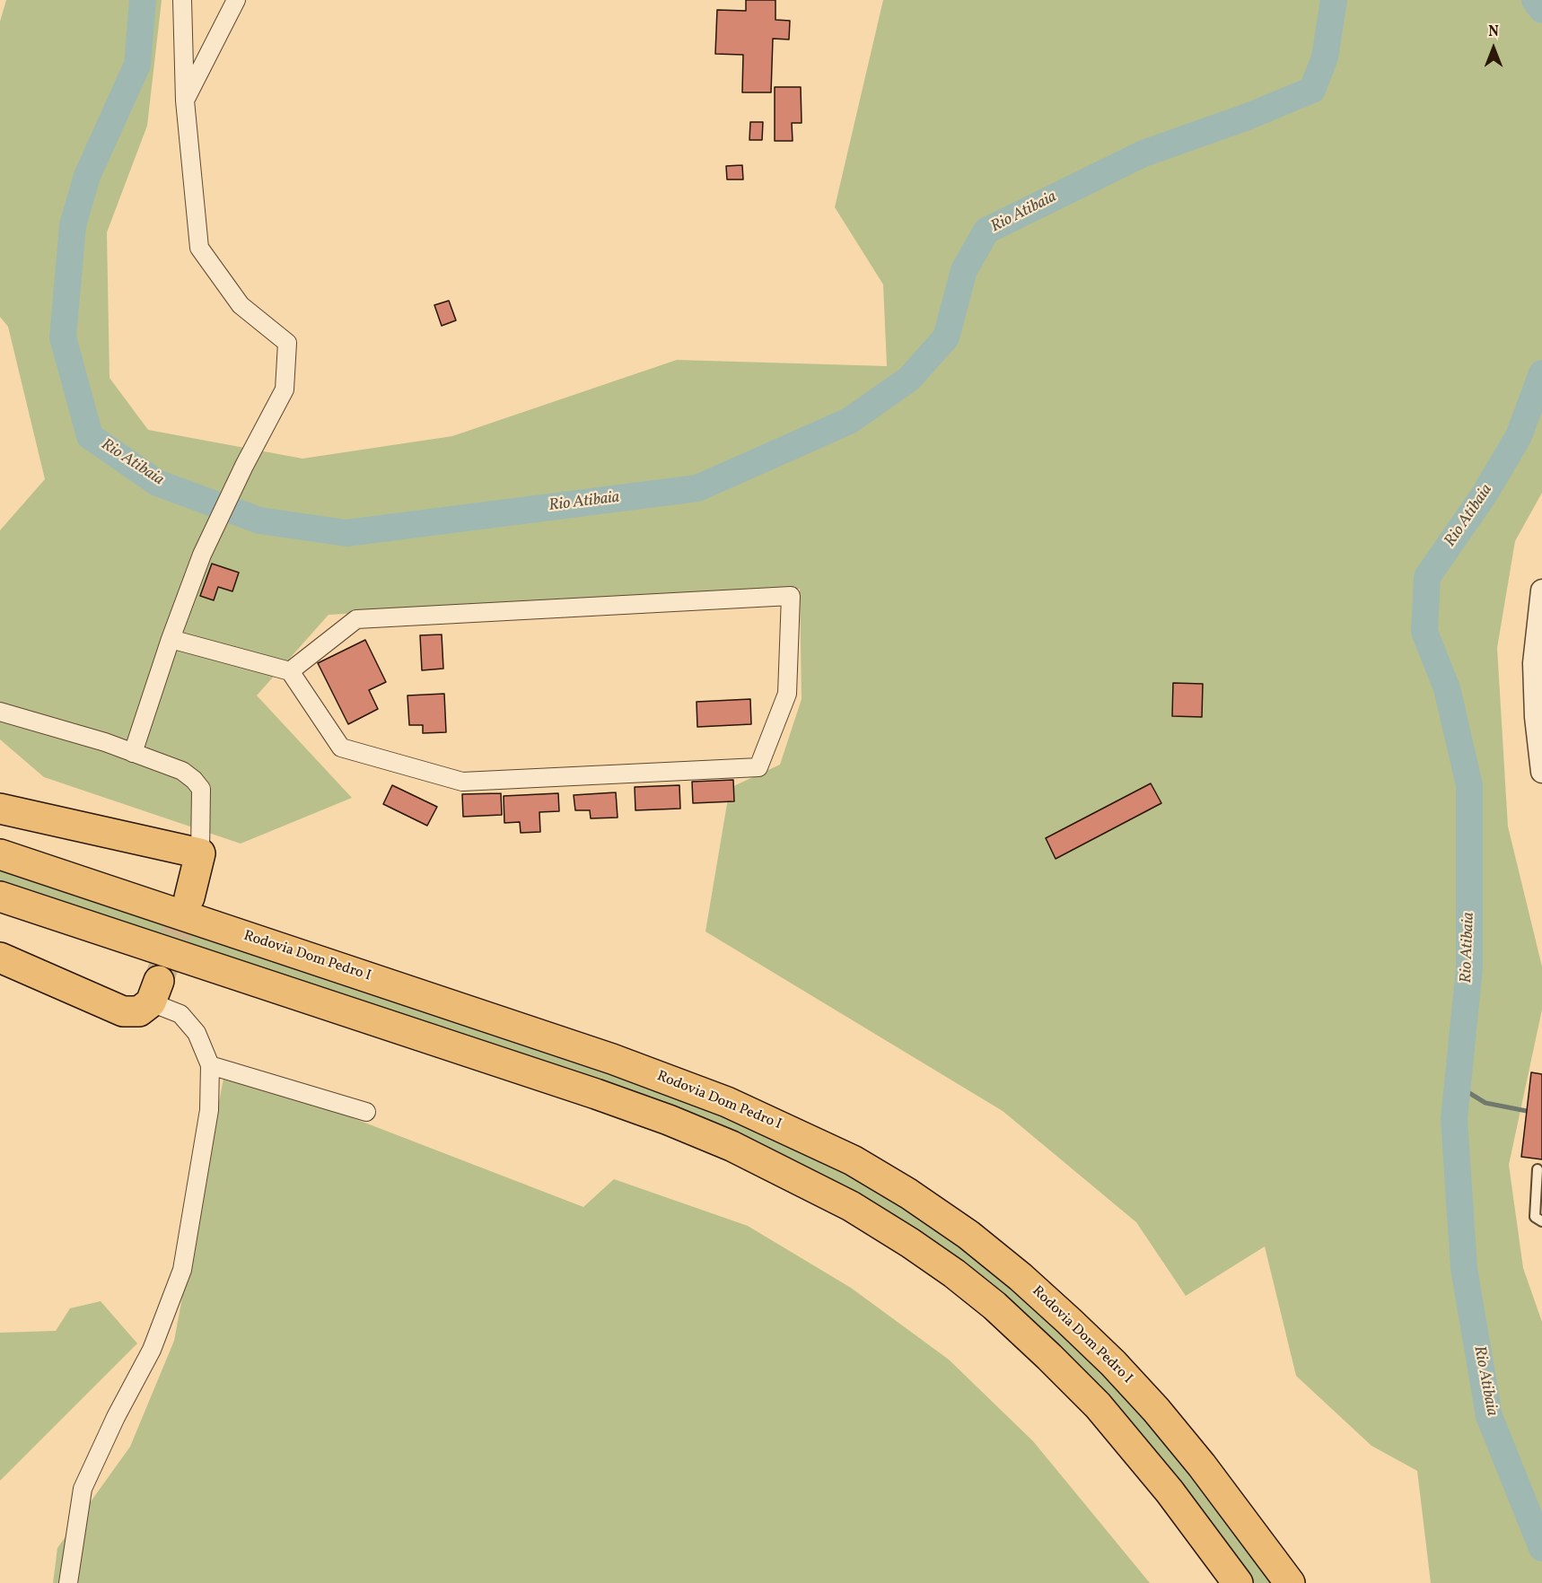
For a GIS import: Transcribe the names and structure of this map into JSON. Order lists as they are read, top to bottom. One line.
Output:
{"streets":{"highway":["Rodovia Dom Pedro I"]},"water":["Rio Atibaia"],"north":"top"}
